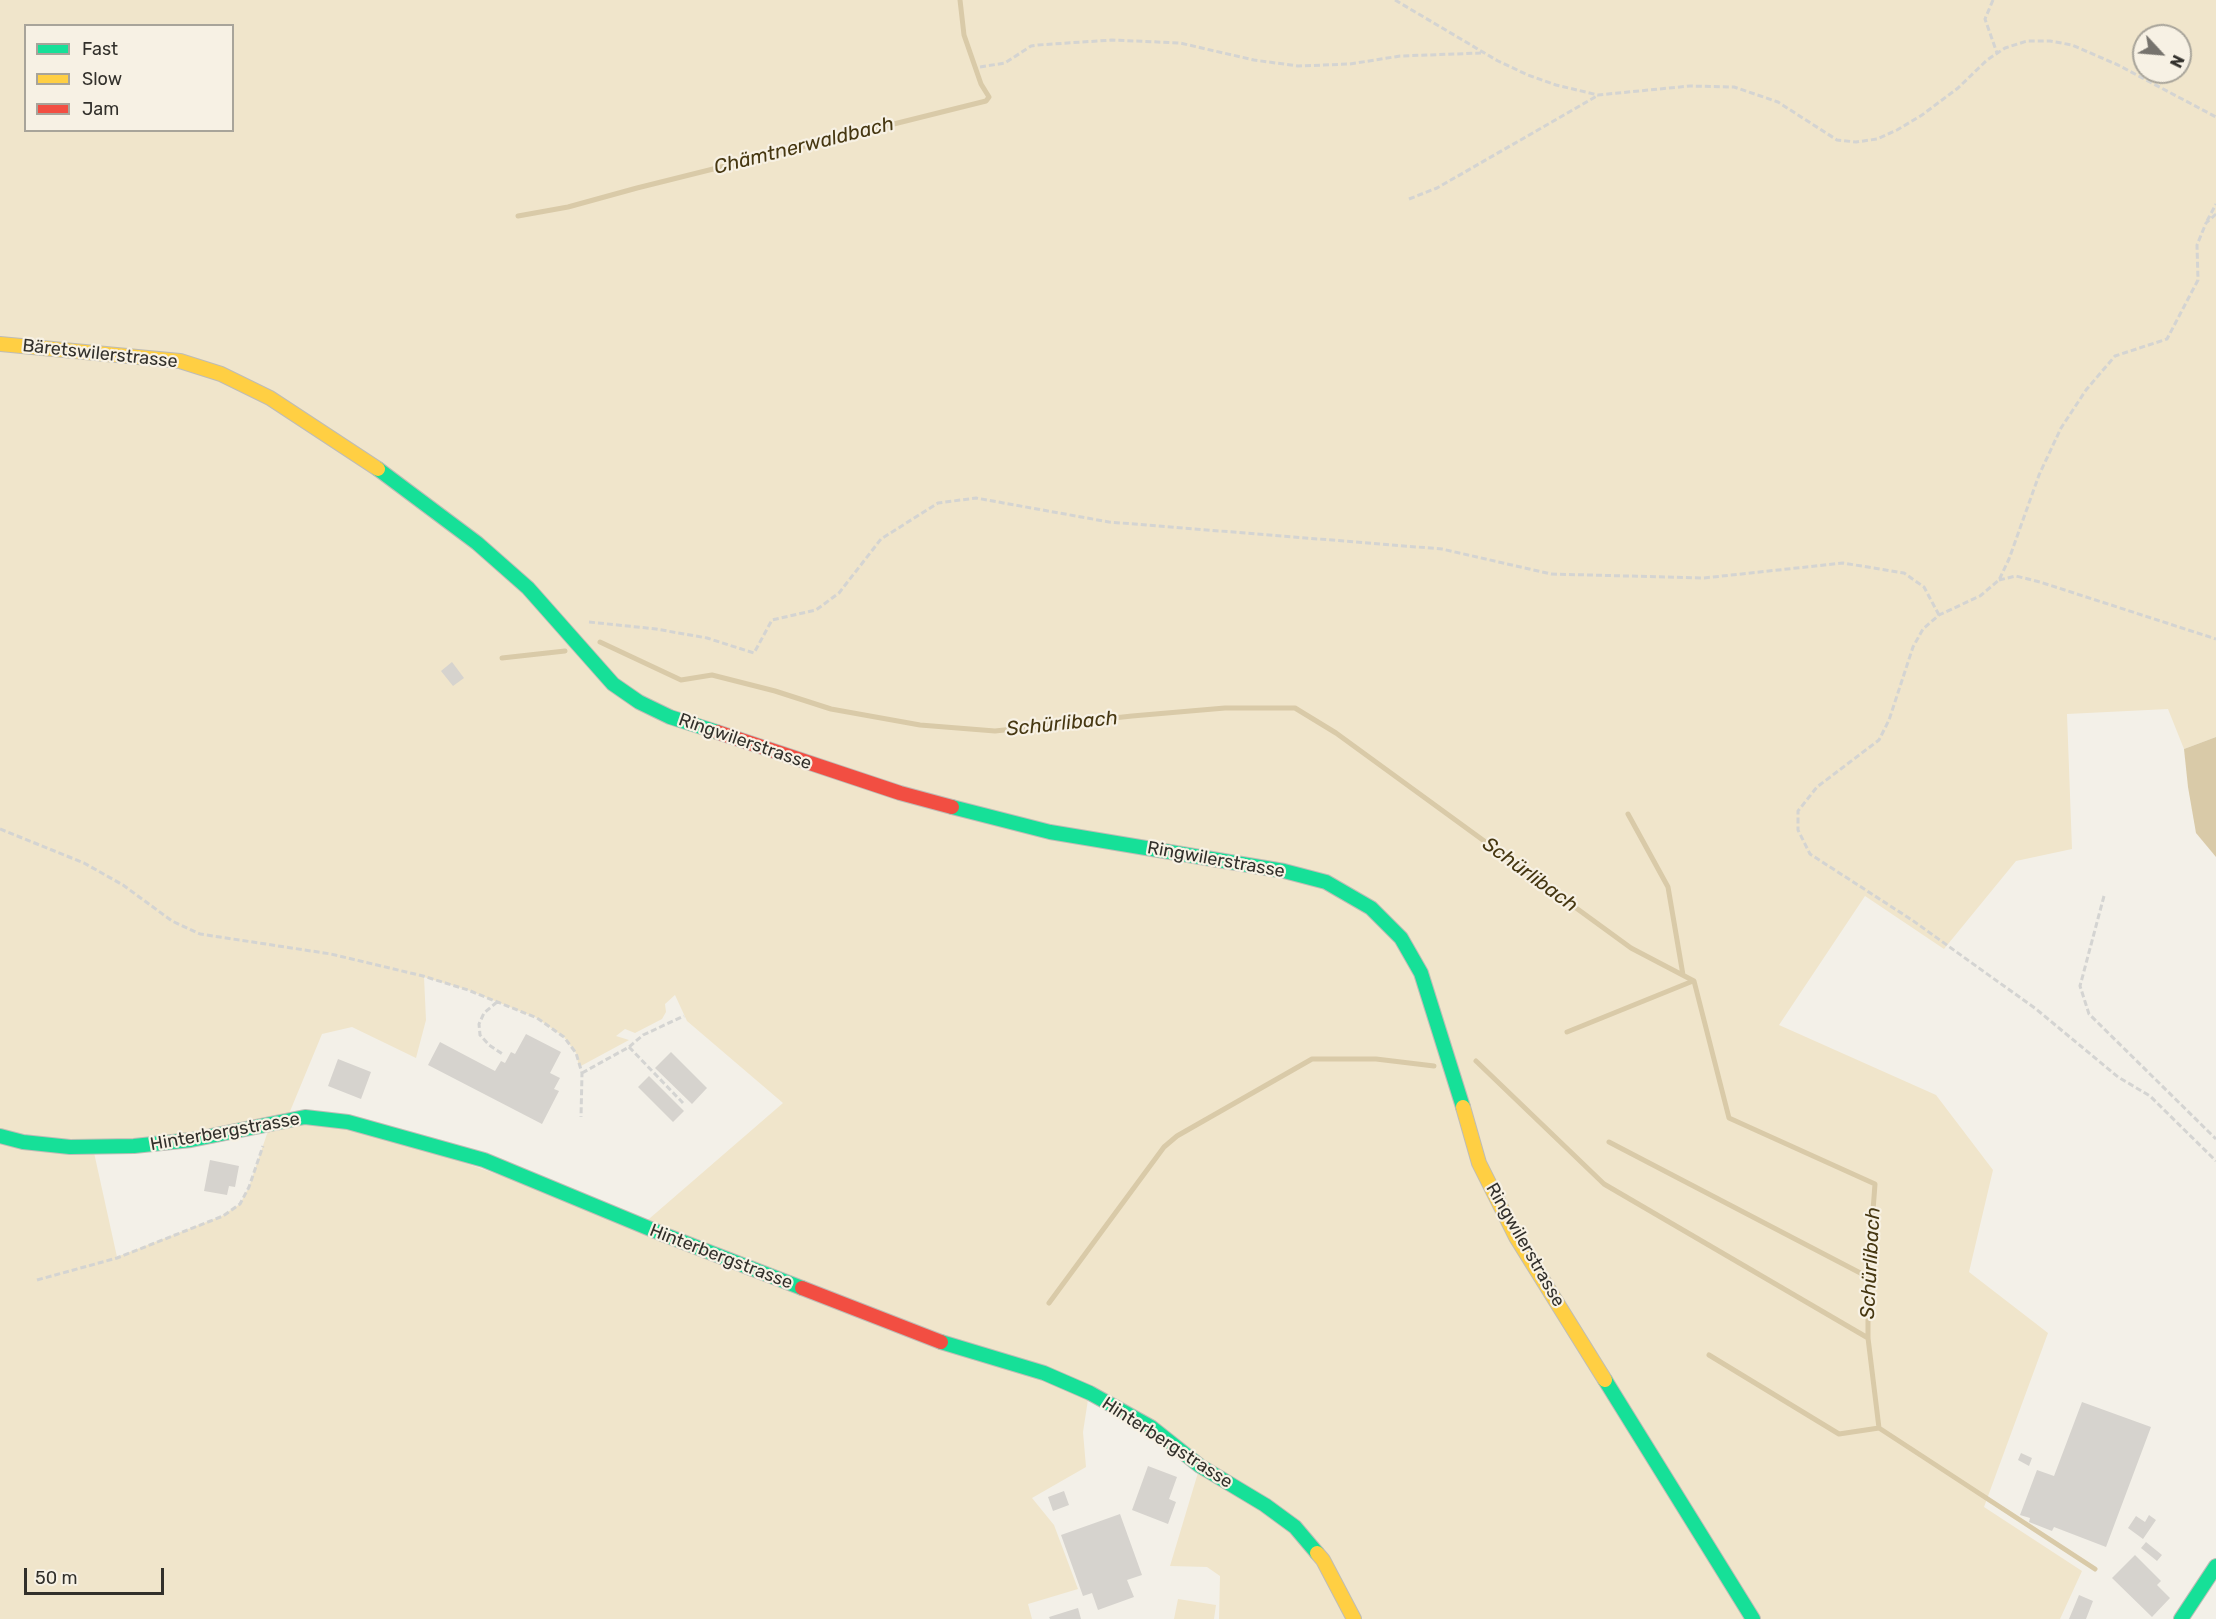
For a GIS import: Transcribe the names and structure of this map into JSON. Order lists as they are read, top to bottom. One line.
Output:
{"streets":{"street":["Bäretswilerstrasse","Ringwilerstrasse","Hinterbergstrasse"]},"crossings":[["Bäretswilerstrasse","Ringwilerstrasse"]],"water":["Chämtnerwaldbach","Schürlibach"],"legend":["Fast","Slow","Jam"],"scale_bar":"50 m","north":"bottom right"}
